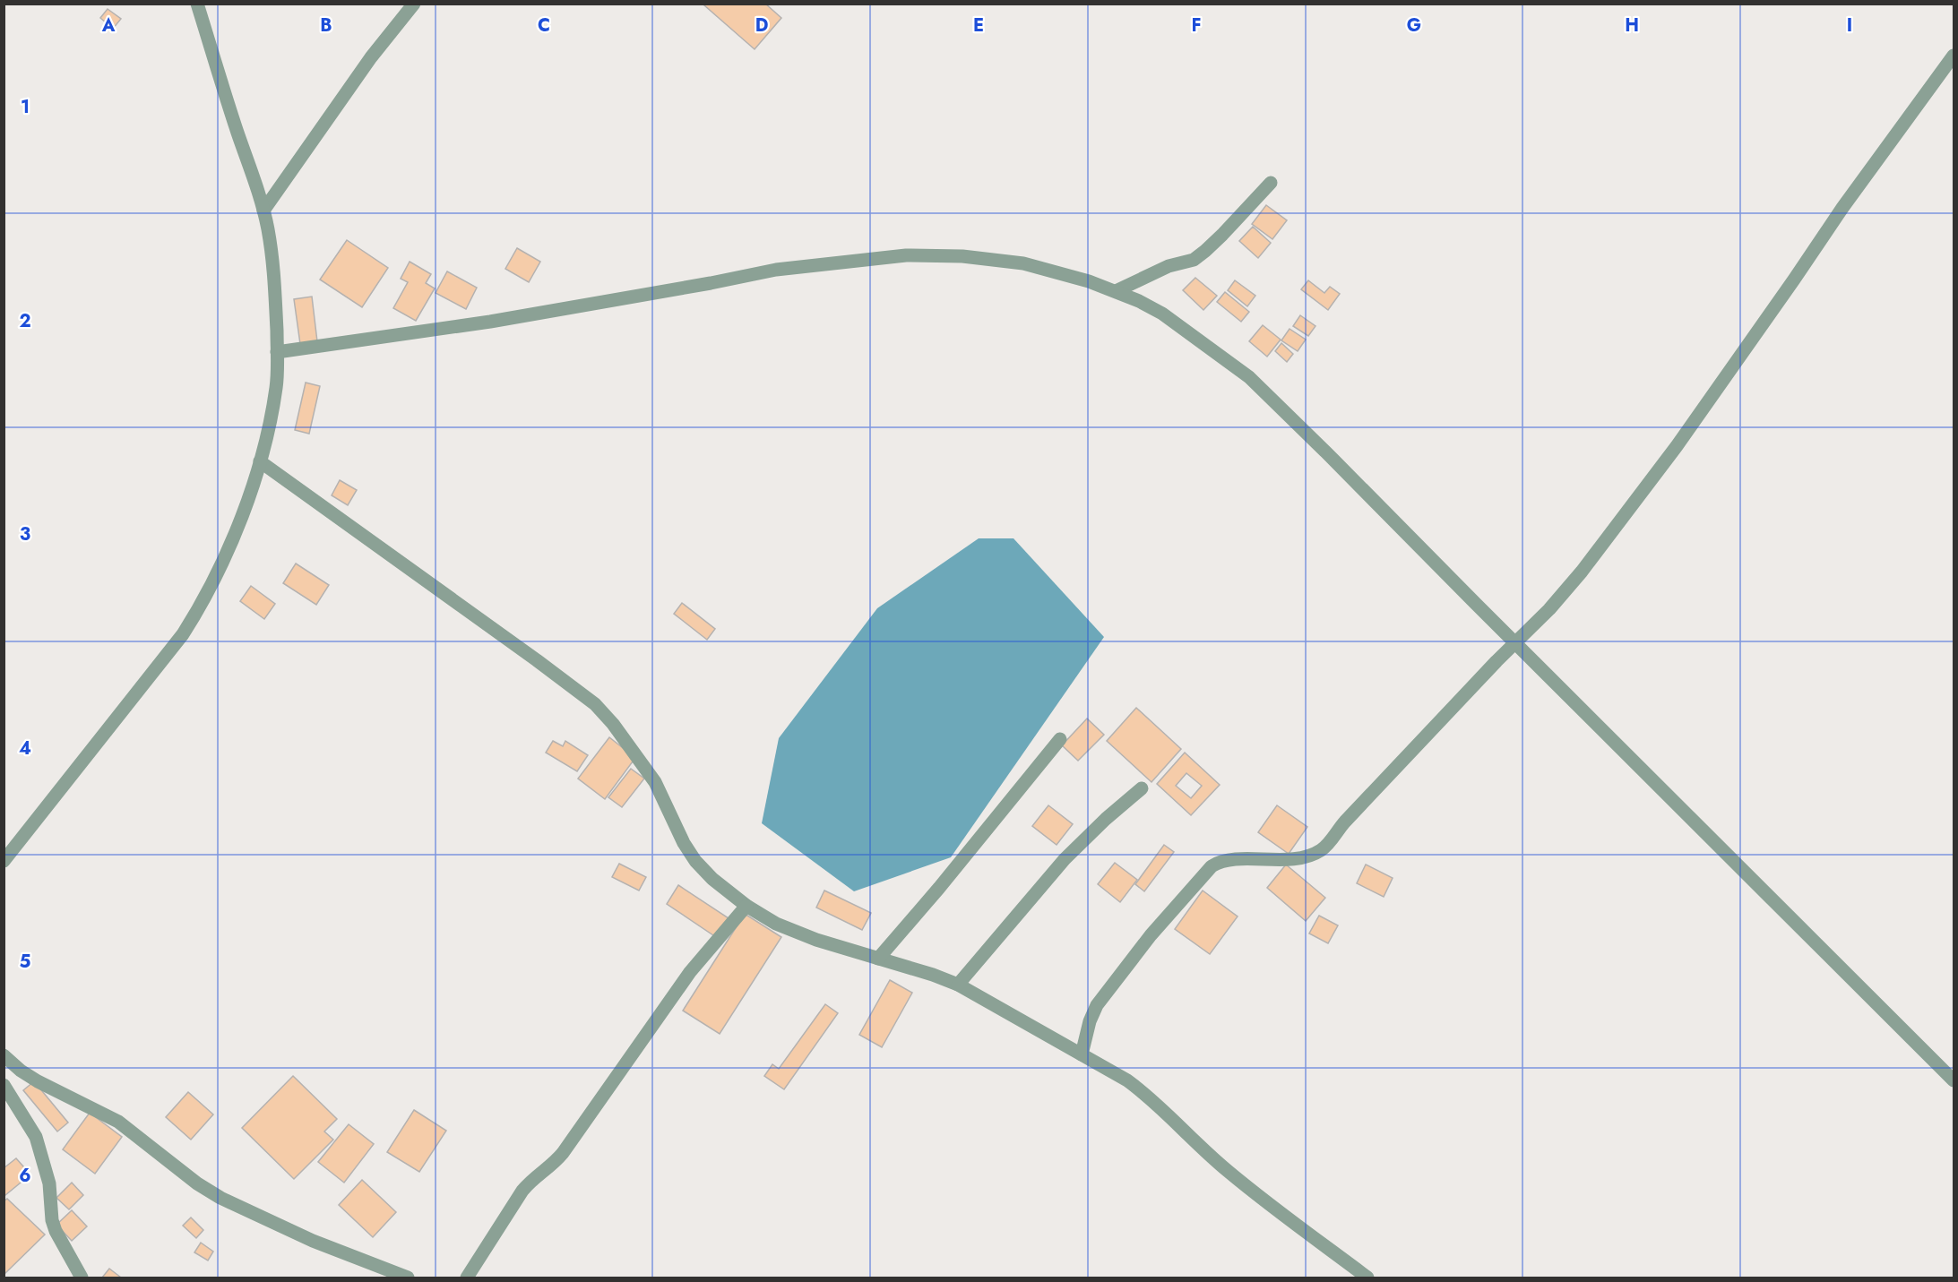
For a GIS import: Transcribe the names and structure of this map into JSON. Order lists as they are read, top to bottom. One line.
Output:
{"grid":{"columns":["A","B","C","D","E","F","G","H","I"],"rows":["1","2","3","4","5","6"]}}
